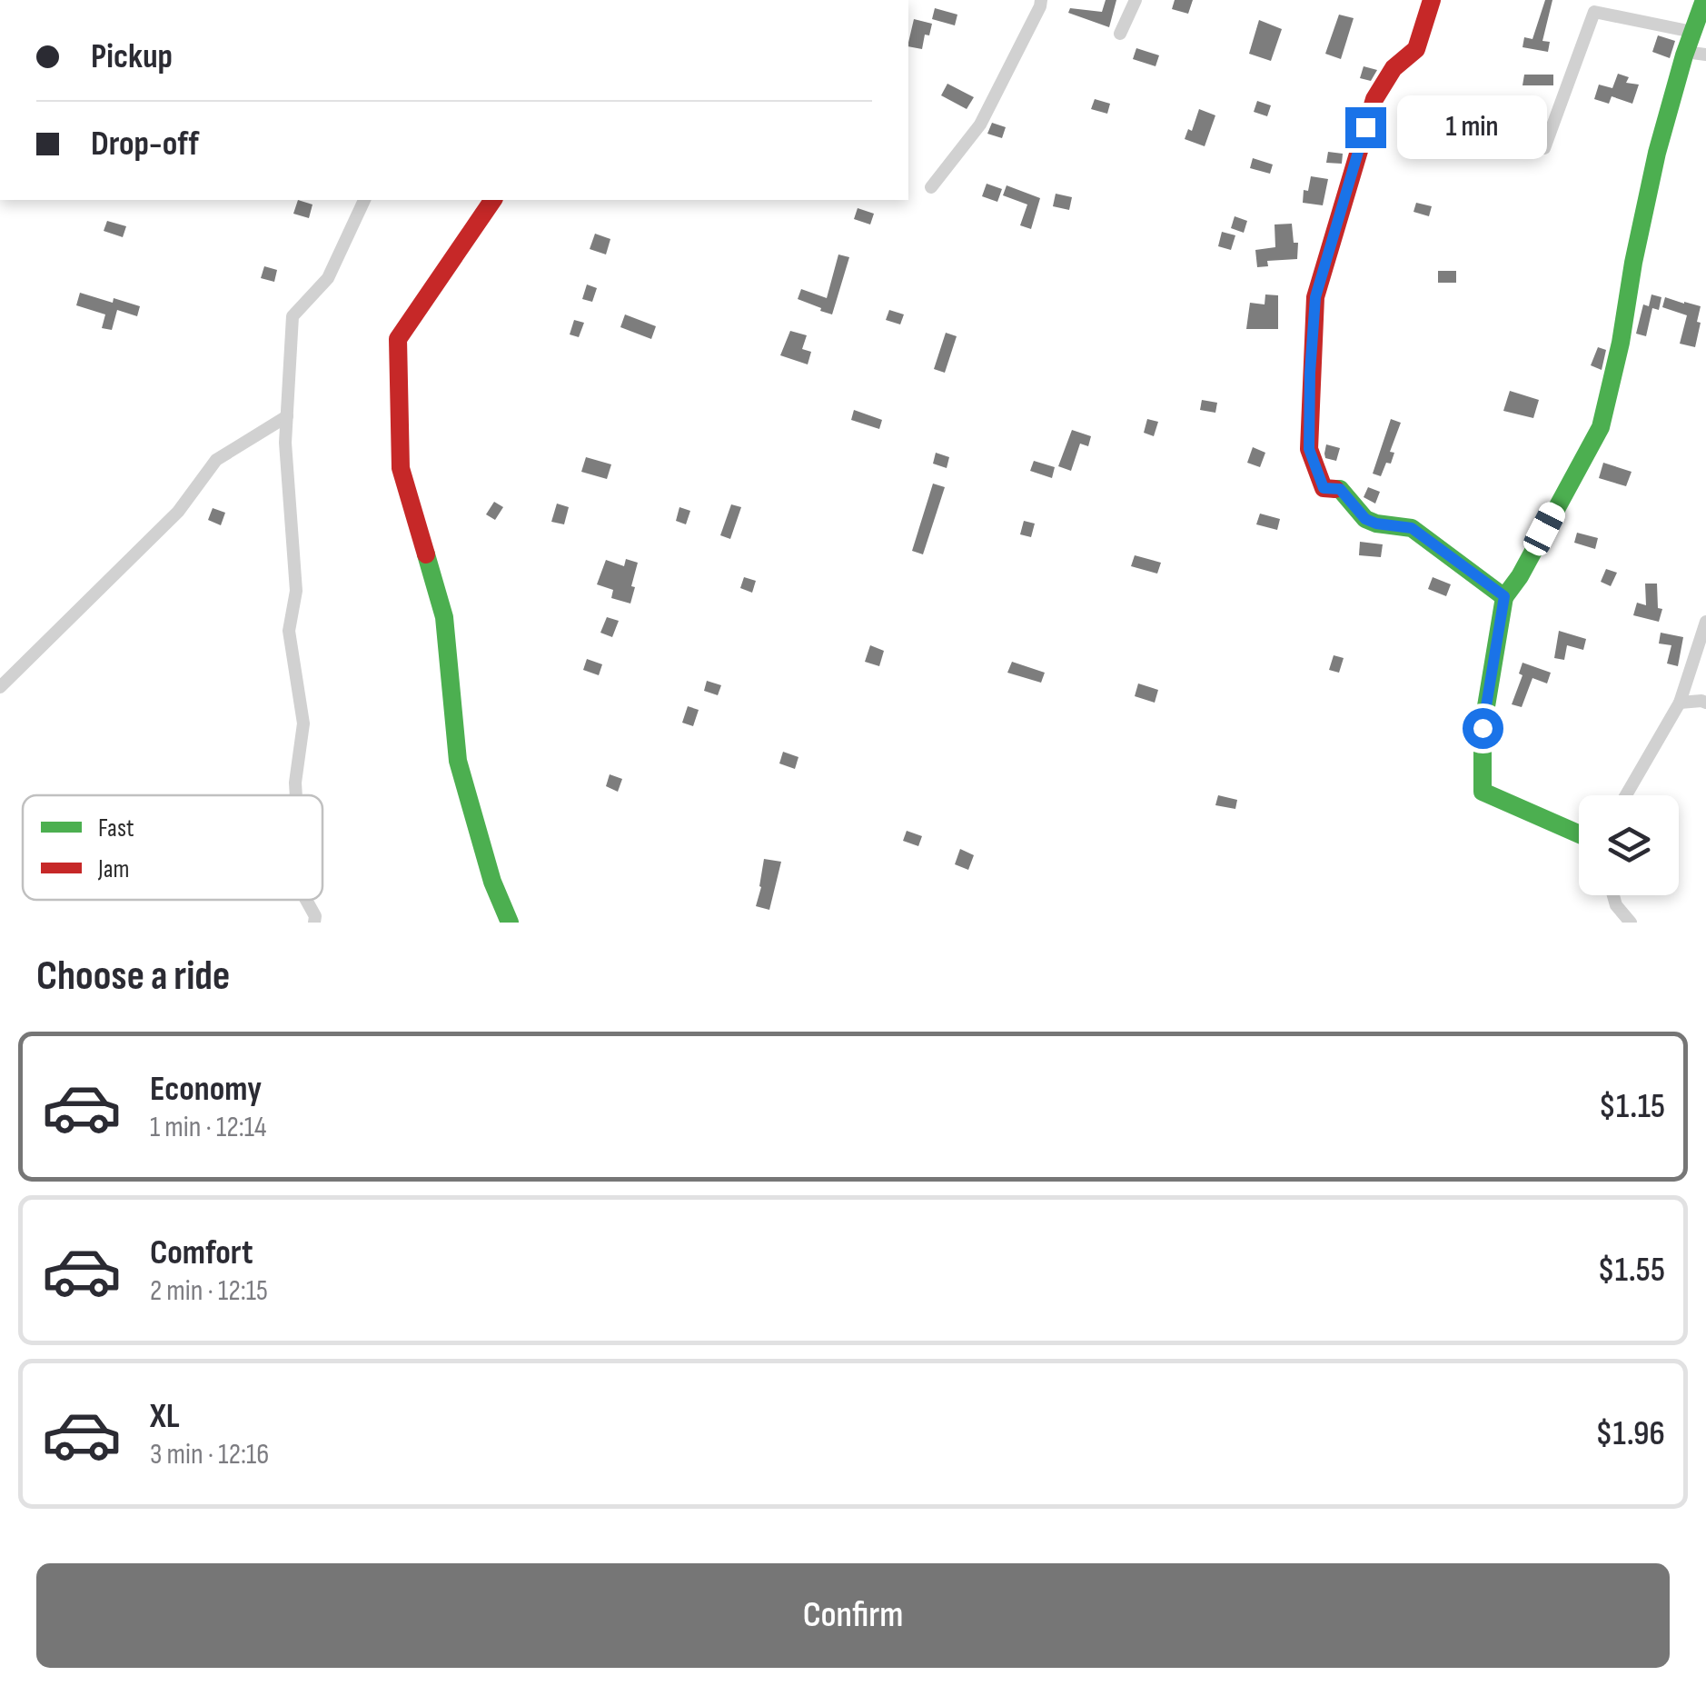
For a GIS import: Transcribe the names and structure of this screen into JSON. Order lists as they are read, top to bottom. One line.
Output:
{"legend":["Fast","Jam"],"page":{"banner":["Pickup","Drop-off"],"bubble":"1 min","heading":"Choose a ride","list":[{"name":"Economy","note":"1 min · 12:14","value":"$1.15"},{"name":"Comfort","note":"2 min · 12:15","value":"$1.55"},{"name":"XL","note":"3 min · 12:16","value":"$1.96"}],"buttons":"Confirm"}}
